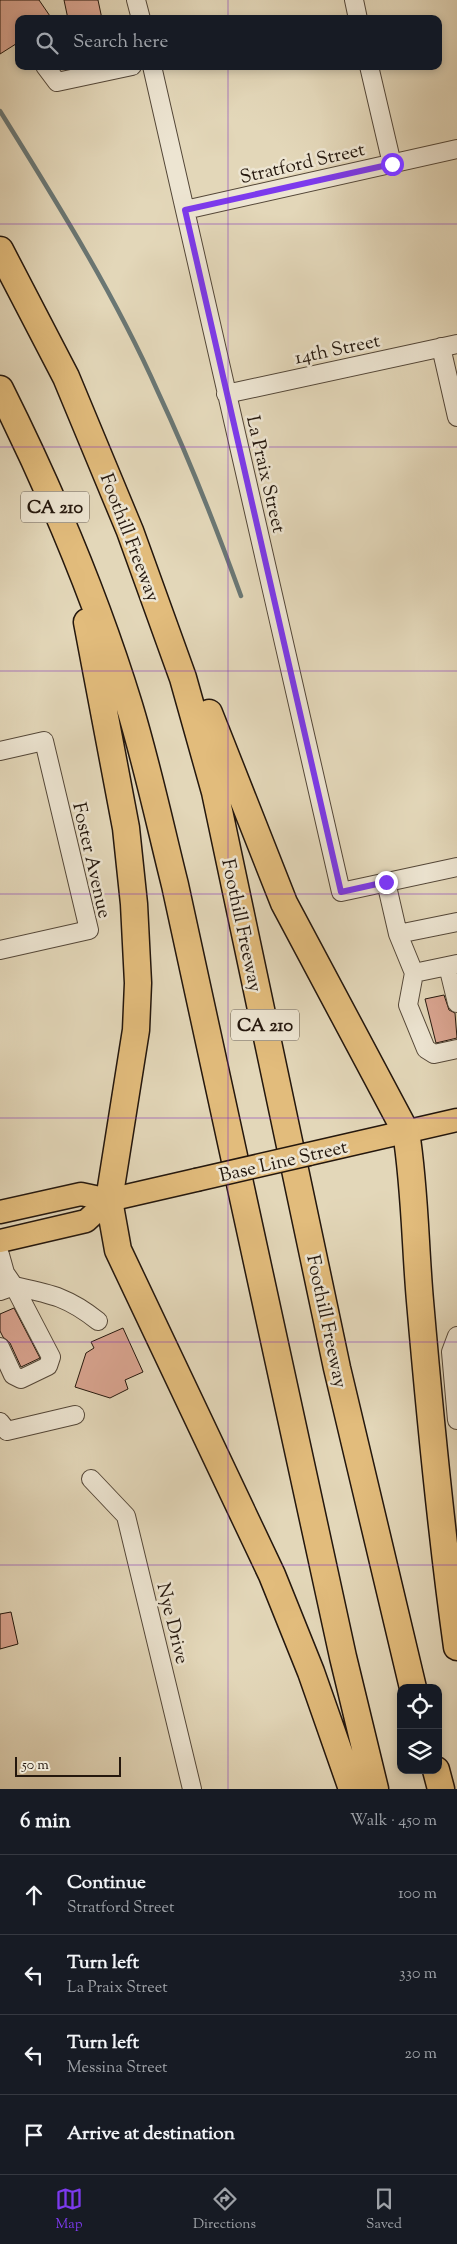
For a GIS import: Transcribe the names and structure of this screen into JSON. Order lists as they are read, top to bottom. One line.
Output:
{"streets":{"highway":["CA 210","Foothill Freeway"],"main road":["Base Line Street"],"street":["Stratford Street","14th Street","La Praix Street","Foster Avenue","Nye Drive"]},"crossings":[["Stratford Street","La Praix Street"],["14th Street","La Praix Street"]],"scale_bar":"50 m","page":{"search":"Search here","scale":"50 m","heading":["6 min","Walk · 450 m"],"list":[["Continue","Stratford Street","100 m"],["Turn left","La Praix Street","330 m"],["Turn left","Messina Street","20 m"],"Arrive at destination"],"nav":["Map","Directions","Saved"]}}
